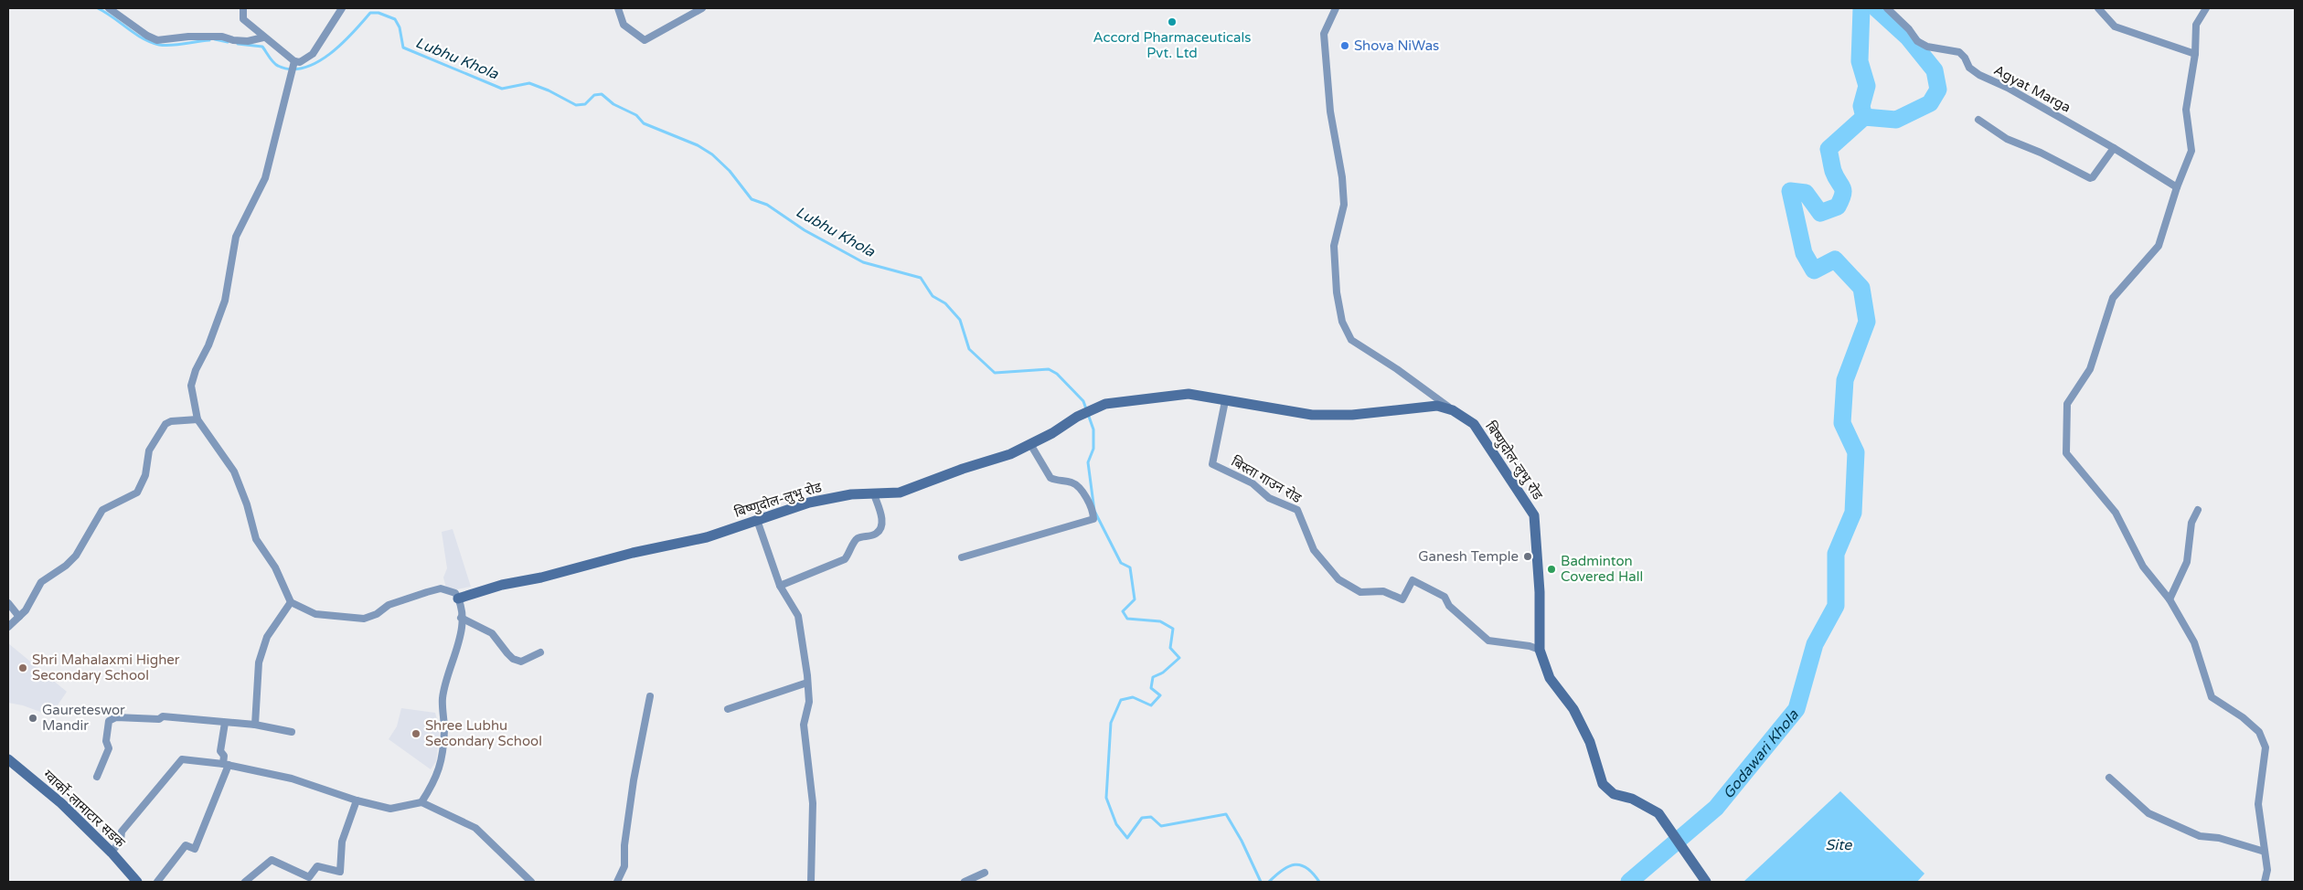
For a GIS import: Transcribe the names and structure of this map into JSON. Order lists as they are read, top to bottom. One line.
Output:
{"streets":{"street":["Agyat Marga","बिष्णुदोल-लुभु रोड","बिस्ता गाउन रोड","ग्वार्को-लामाटार सडक"]},"crossings":[["बिष्णुदोल-लुभु रोड","बिस्ता गाउन रोड"]],"water":["Lubhu Khola","Godawari Khola","Site"],"places":["Accord Pharmaceuticals Pvt. Ltd","Shova NiWas","Ganesh Temple","Badminton Covered Hall","Shri Mahalaxmi Higher Secondary School","Gaureteswor Mandir","Shree Lubhu Secondary School"]}
